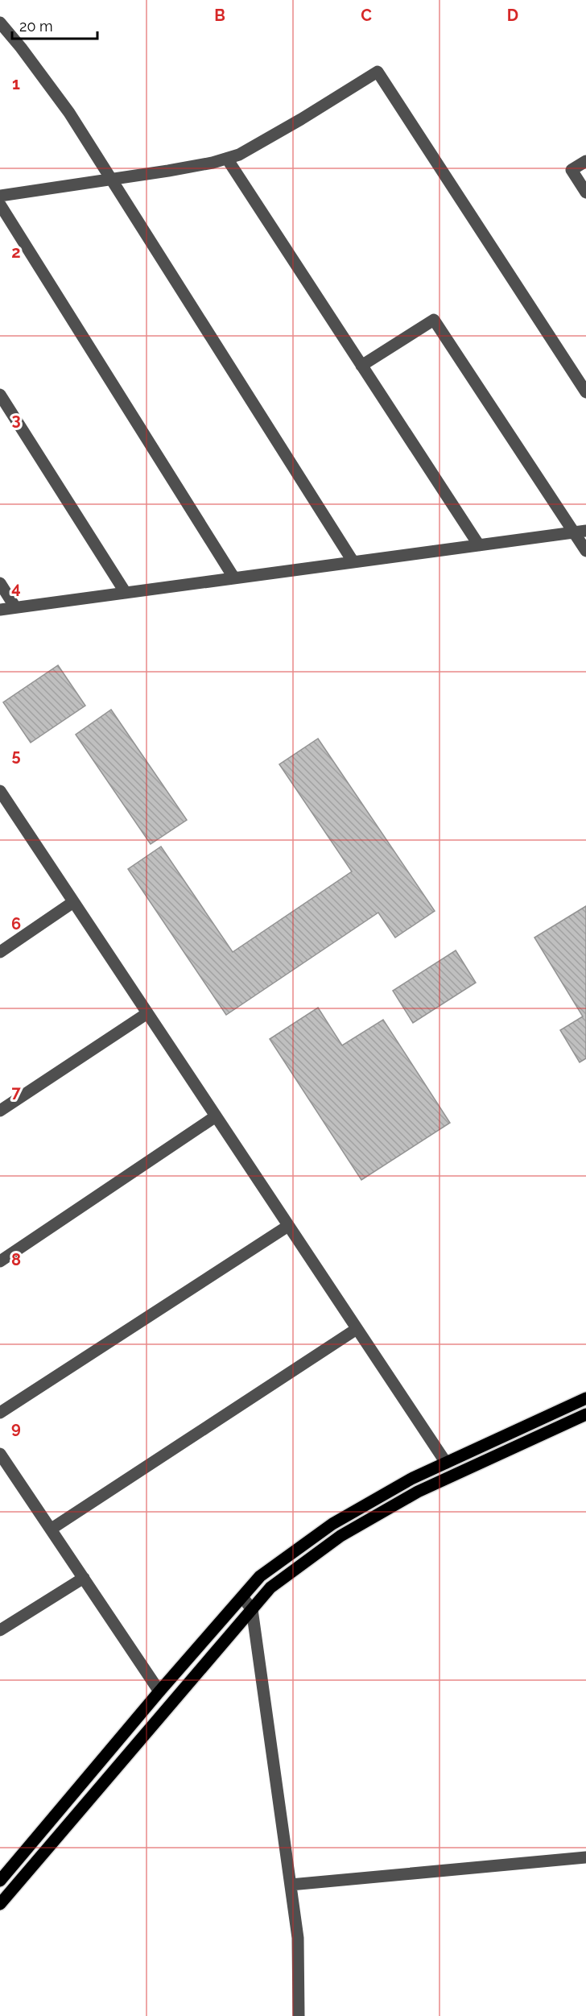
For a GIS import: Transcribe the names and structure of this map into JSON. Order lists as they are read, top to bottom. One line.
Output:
{"scale_bar":"20 m","grid":{"columns":["B","C","D"],"rows":["1","2","3","4","5","6","7","8","9"]}}
